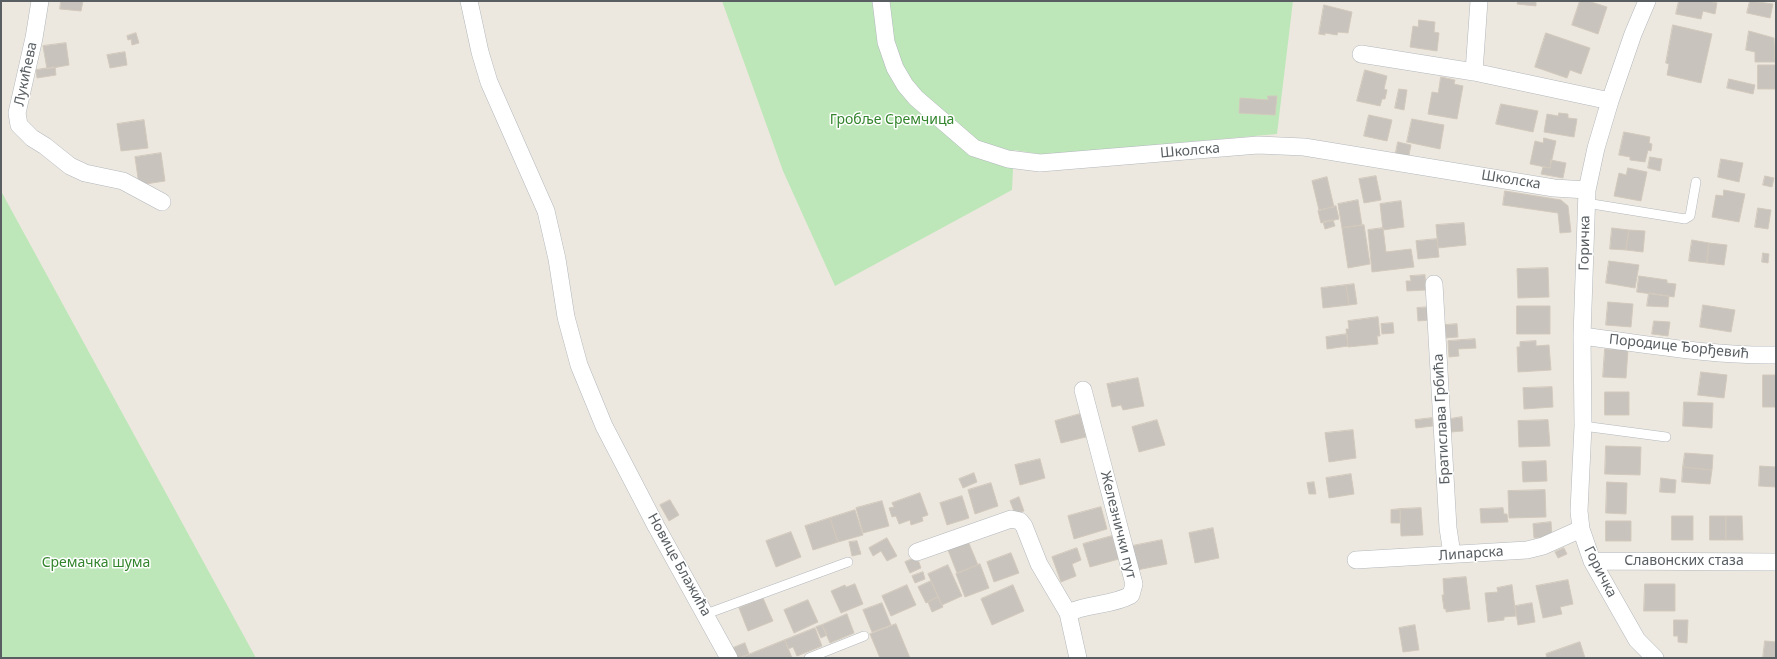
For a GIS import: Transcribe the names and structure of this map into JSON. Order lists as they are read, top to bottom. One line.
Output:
{"streets":{"street":["Лукићева","Школска","Горичка","Породице Ђорђевић","Братислава Грбића","Железнички пут","Липарска","Славонских стаза","Новице Блажића"]},"crossings":[["Школска","Горичка"],["Горичка","Породице Ђорђевић"],["Горичка","Липарска"],["Горичка","Славонских стаза"],["Братислава Грбића","Липарска"]],"parks":["Гробље Сремчица","Сремачка шума"]}
